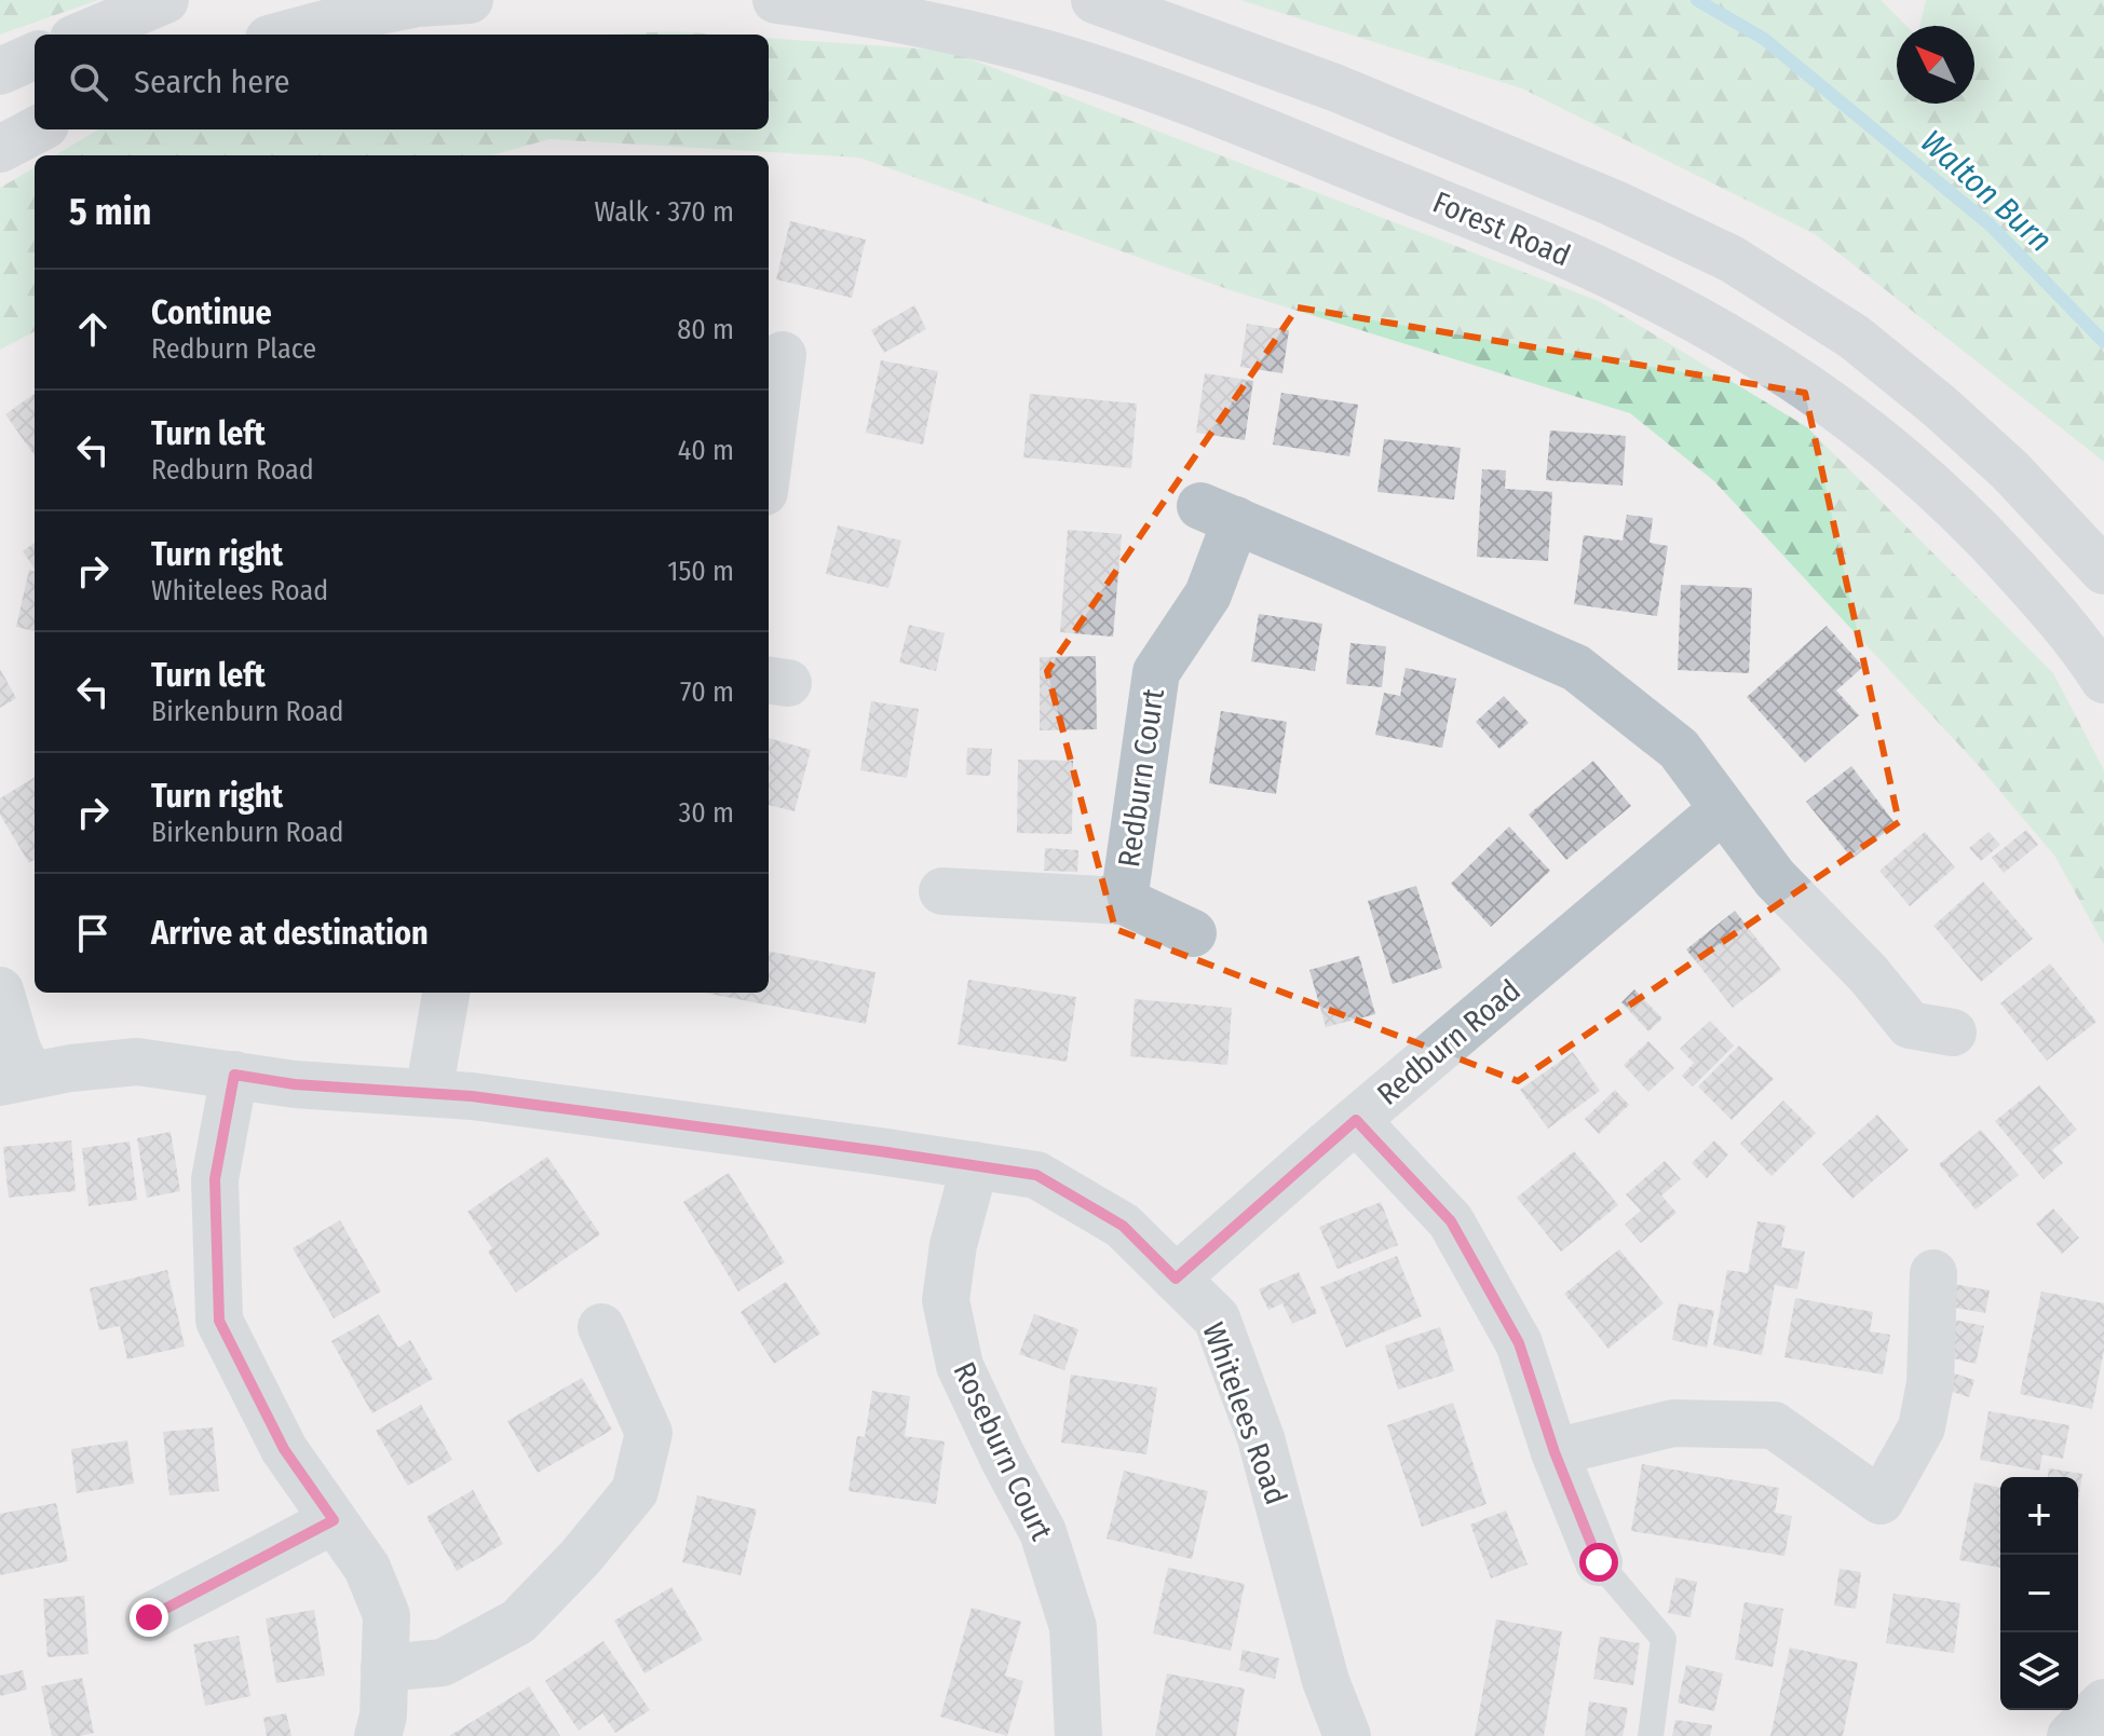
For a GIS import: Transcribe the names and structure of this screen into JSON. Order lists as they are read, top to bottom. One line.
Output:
{"streets":{"street":["Forest Road","Redburn Court","Redburn Road","Whitelees Road","Roseburn Court"]},"crossings":[["Redburn Court","Redburn Road"],["Redburn Road","Whitelees Road"],["Whitelees Road","Roseburn Court"]],"water":["Walton Burn"],"north":"top left","page":{"search":"Search here","heading":["5 min","Walk · 370 m"],"list":[["Continue","Redburn Place","80 m"],["Turn left","Redburn Road","40 m"],["Turn right","Whitelees Road","150 m"],["Turn left","Birkenburn Road","70 m"],["Turn right","Birkenburn Road","30 m"],"Arrive at destination"],"map_buttons":["+","−"]}}
